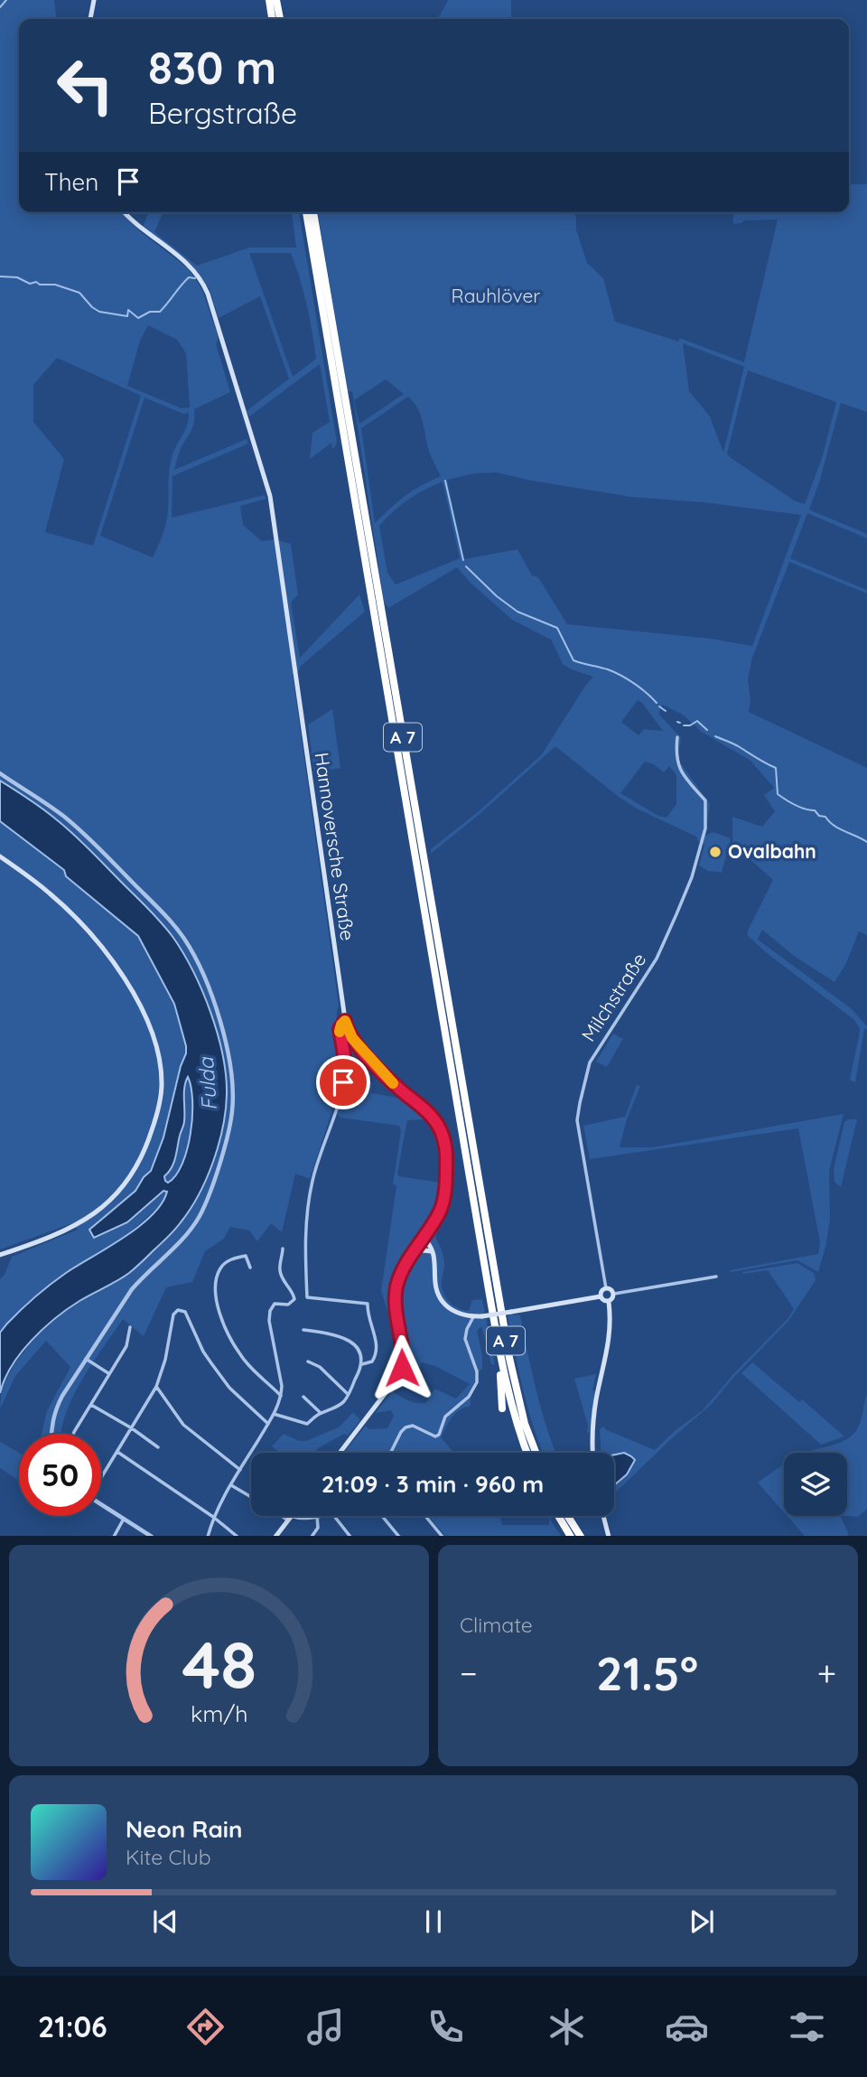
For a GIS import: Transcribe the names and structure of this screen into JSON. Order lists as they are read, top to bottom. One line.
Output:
{"streets":{"highway":["A 7"],"main road":["Hannoversche Straße"],"street":["Milchstraße"]},"water":["Fulda"],"parks":["Rauhlöver"],"places":["Ovalbahn"],"page":{"turn":["830 m","Bergstraße"],"then":"Then","limit":"50","trip":"21:09 · 3 min · 960 m","tile":"Climate","heat":["−","21.5°","+"],"song":["Neon Rain","Kite Club"],"tabs":"21:06","gauge":["48","km/h"]}}
